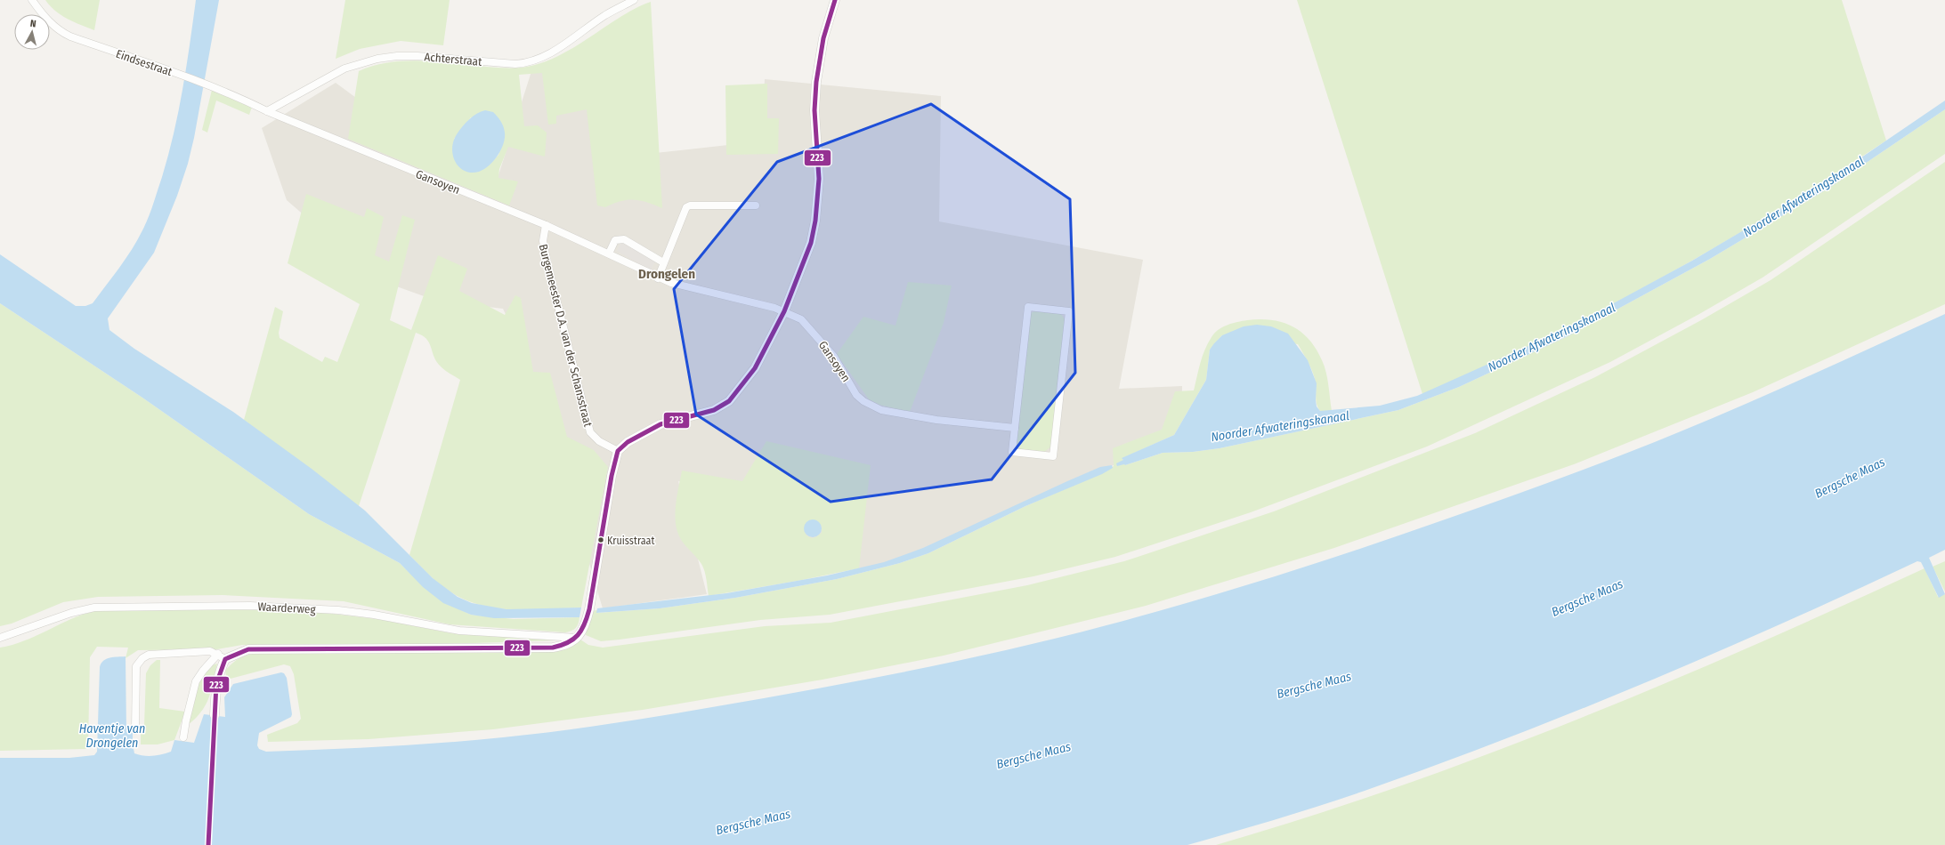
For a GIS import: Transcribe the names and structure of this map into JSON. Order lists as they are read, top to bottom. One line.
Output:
{"streets":{"street":["Achterstraat","Eindsestraat","Gansoyen","Burgemeester D.A. van der Schansstraat","Waarderweg"]},"crossings":[["Achterstraat","Eindsestraat"],["Achterstraat","Gansoyen"],["Eindsestraat","Gansoyen"],["Gansoyen","Burgemeester D.A. van der Schansstraat"]],"districts":["Drongelen"],"water":["Noorder Afwateringskanaal","Bergsche Maas","Haventje van Drongelen"],"places":["Kruisstraat"],"lines":["transit line 223"],"north":"top"}
